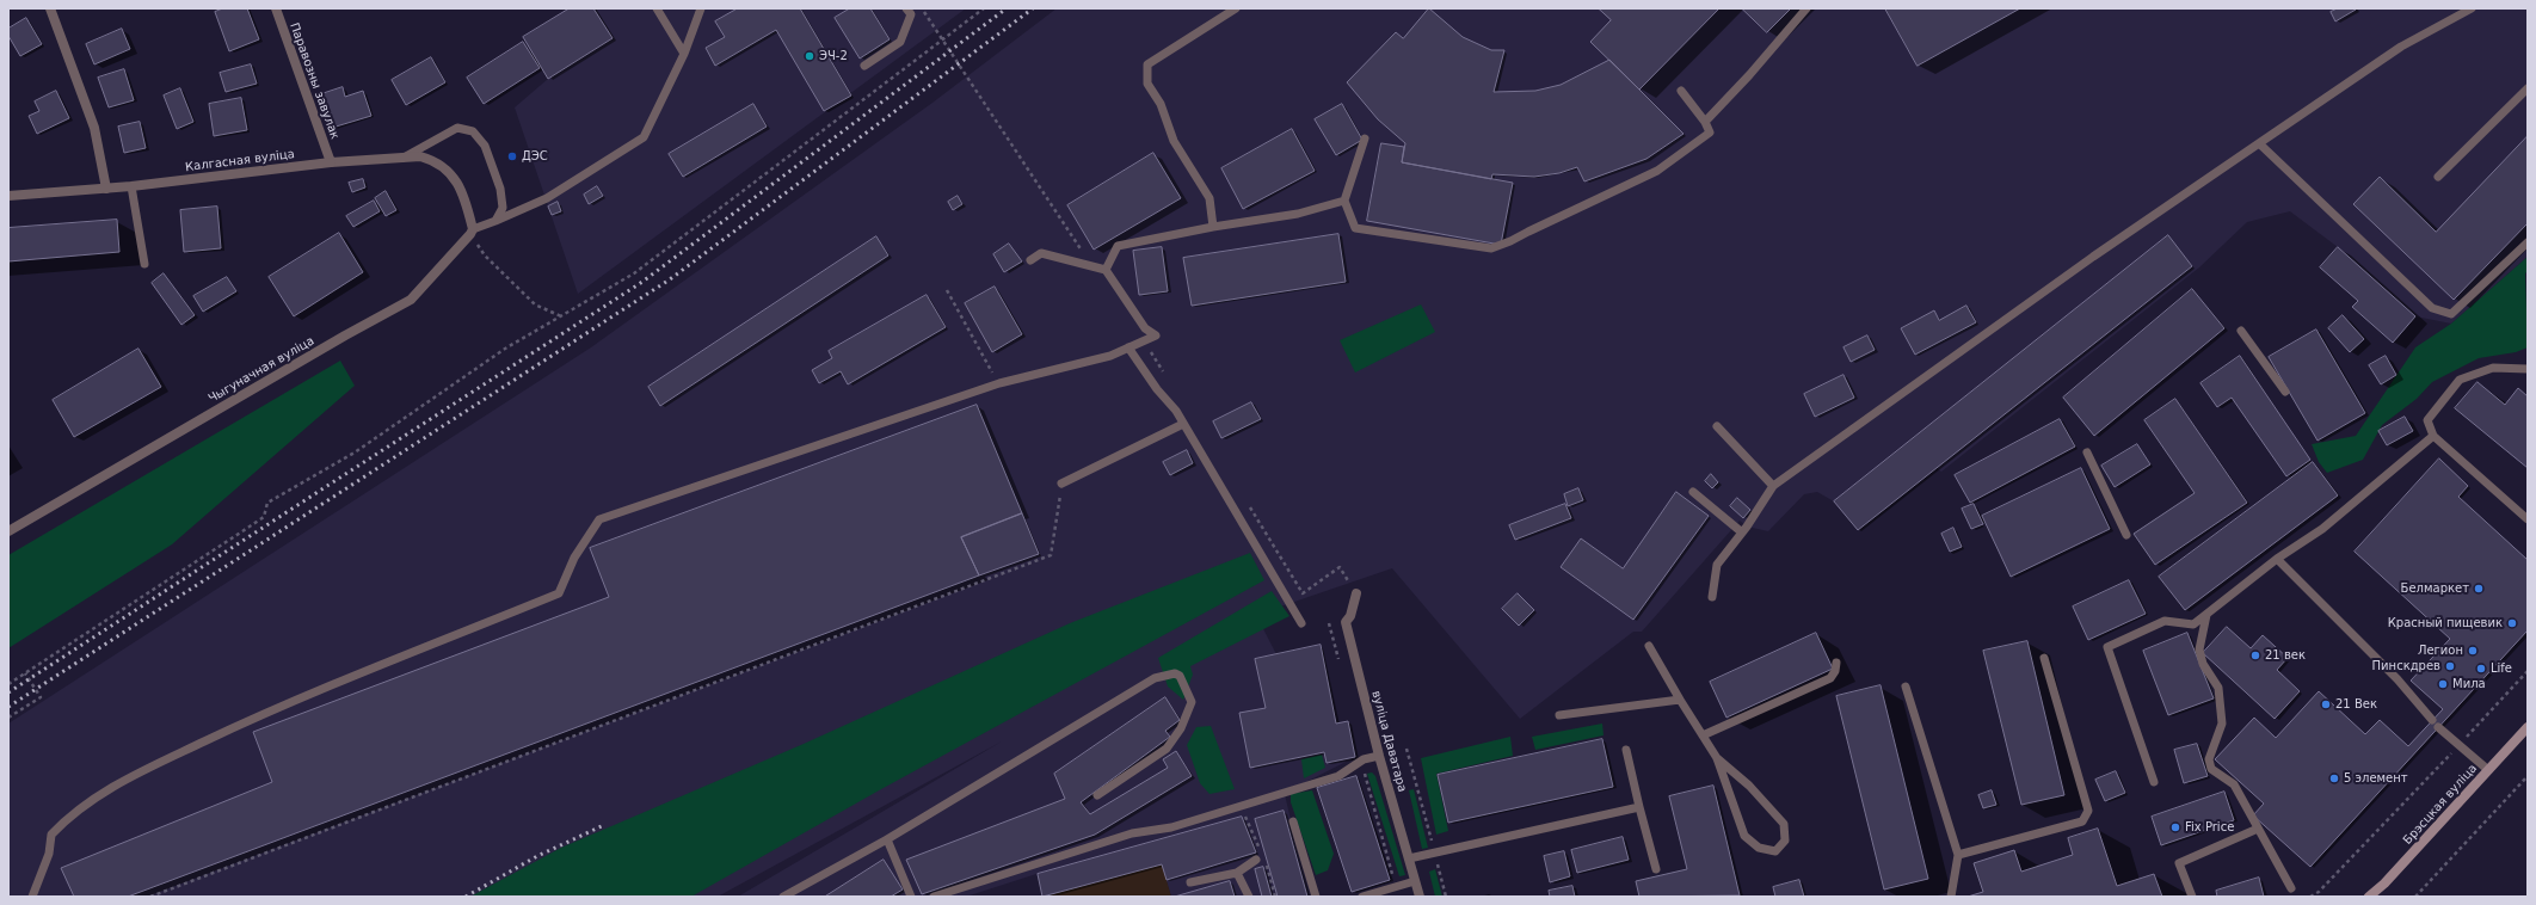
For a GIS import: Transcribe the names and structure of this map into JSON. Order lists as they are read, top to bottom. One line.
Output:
{"streets":{"main road":["Брэсцкая вуліца"],"street":["Паравозны завулак","Калгасная вуліца","Чыгуначная вуліца","вуліца Даватара"]},"crossings":[["Паравозны завулак","Калгасная вуліца"],["Калгасная вуліца","Чыгуначная вуліца"]],"places":["ЭЧ-2","ДЭС","Белмаркет","Красный пищевик","Легион","21 век","Пинскдрев","Life","Мила","21 Век","5 элемент","Fix Price"]}
